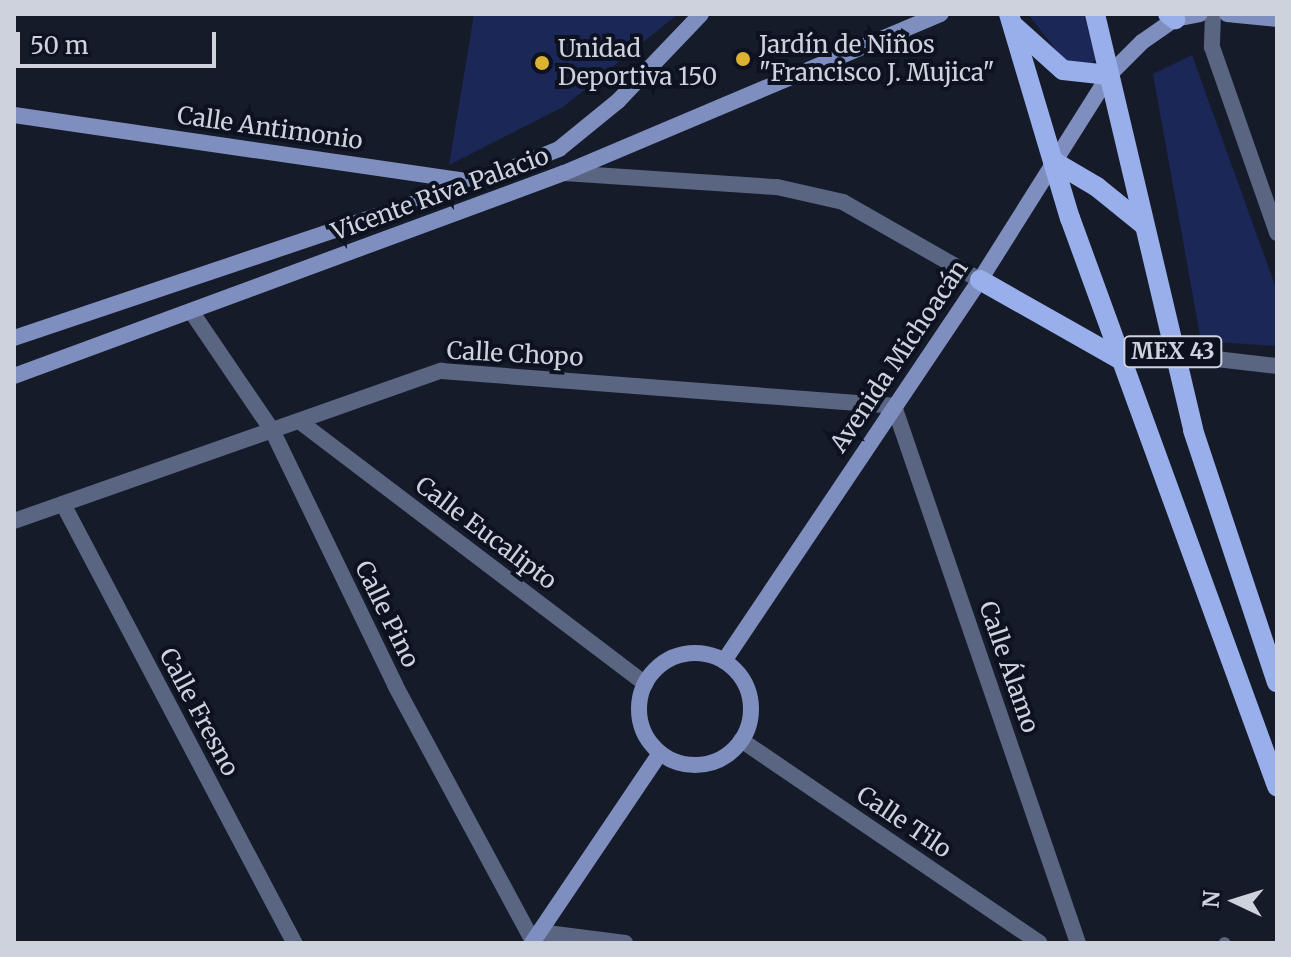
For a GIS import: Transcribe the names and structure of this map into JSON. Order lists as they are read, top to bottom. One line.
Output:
{"streets":{"main road":["MEX 43"],"street":["Calle Antimonio","Vicente Riva Palacio","Calle Chopo","Avenida Michoacán","Calle Eucalipto","Calle Pino","Calle Álamo","Calle Fresno","Calle Tilo"]},"crossings":[["Calle Antimonio","Vicente Riva Palacio"],["Vicente Riva Palacio","Avenida Michoacán"],["Vicente Riva Palacio","Calle Pino"],["MEX 43","Avenida Michoacán"],["Calle Chopo","Avenida Michoacán"],["Calle Chopo","Calle Eucalipto"],["Calle Chopo","Calle Pino"],["Calle Chopo","Calle Álamo"],["Calle Chopo","Calle Fresno"],["Avenida Michoacán","Calle Eucalipto"],["Avenida Michoacán","Calle Álamo"],["Avenida Michoacán","Calle Tilo"],["Calle Eucalipto","Calle Tilo"]],"places":["Jardín de Niños \"Francisco J. Mujica\"","Unidad Deportiva 150"],"scale_bar":"50 m","north":"left"}
